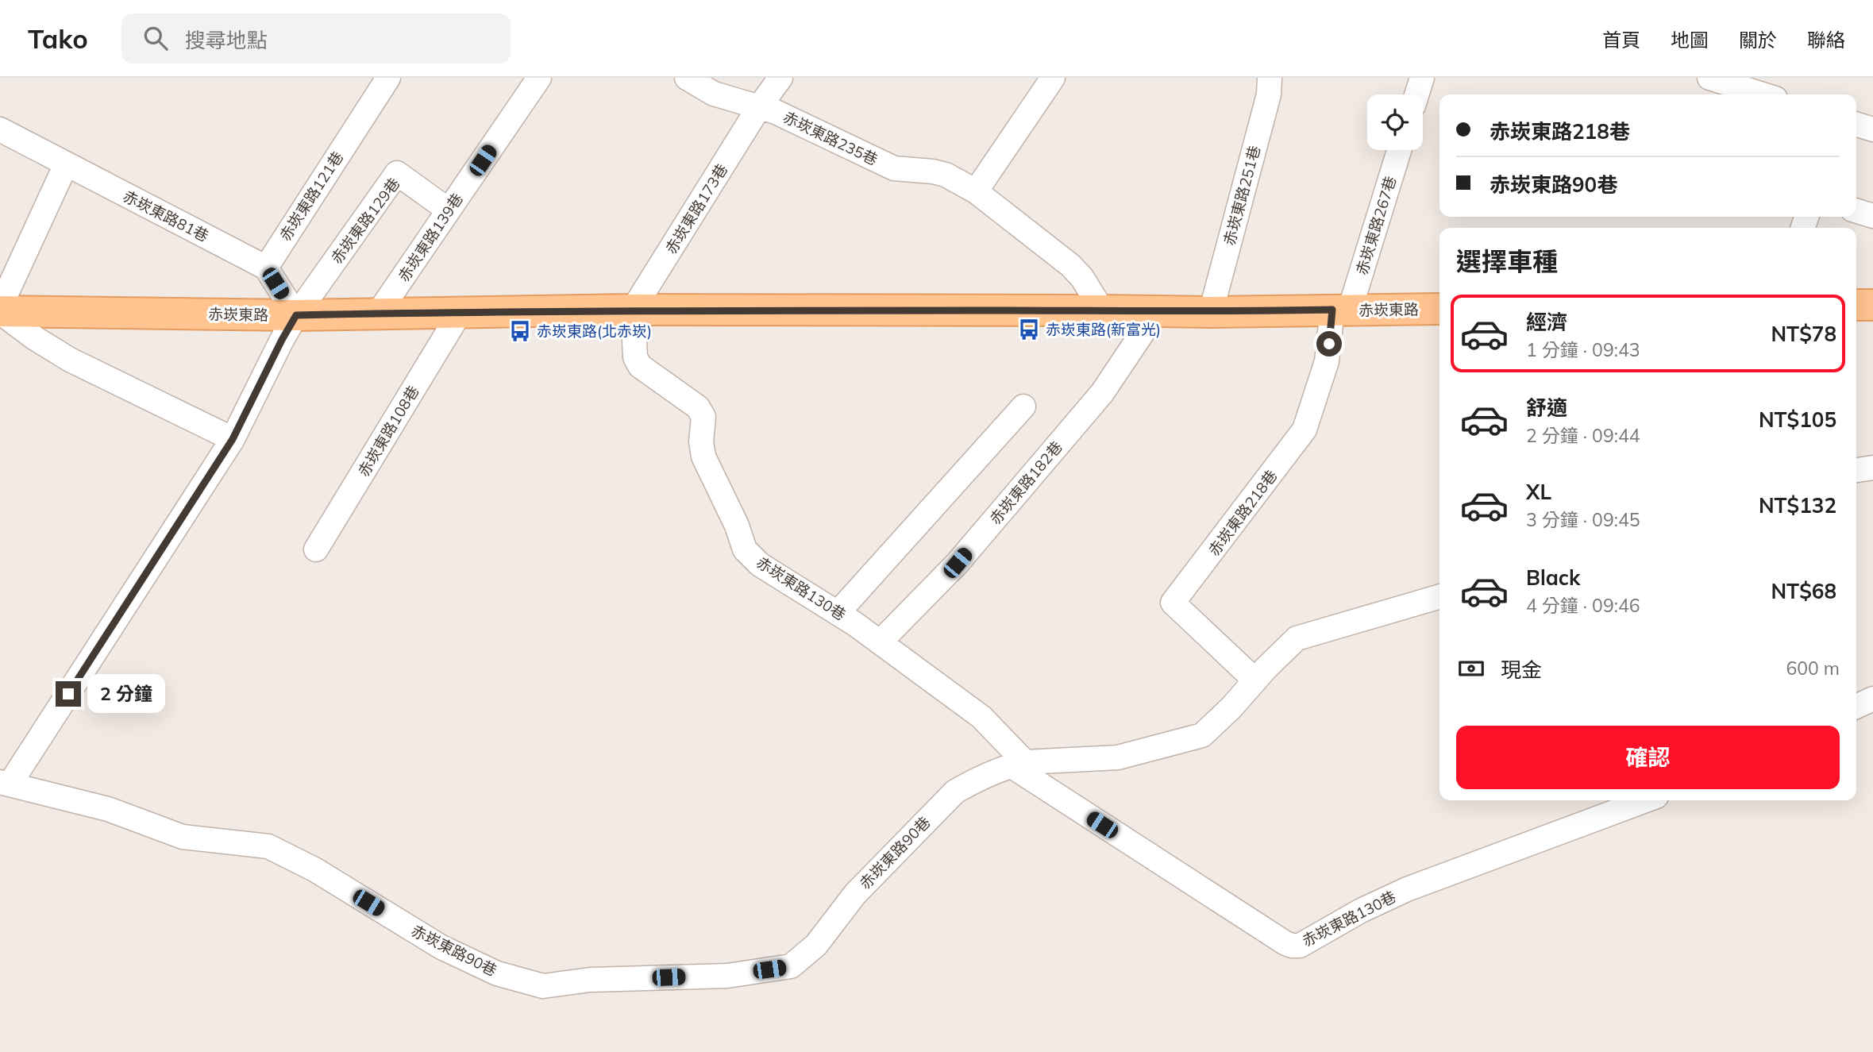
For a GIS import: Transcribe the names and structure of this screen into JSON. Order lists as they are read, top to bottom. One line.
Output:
{"streets":{"main road":["赤崁東路"],"street":["赤崁東路235巷","赤崁東路251巷","赤崁東路121巷","赤崁東路173巷","赤崁東路81巷","赤崁東路129巷","赤崁東路267巷","赤崁東路139巷","赤崁東路108巷","赤崁東路182巷","赤崁東路218巷","赤崁東路130巷","赤崁東路90巷"]},"crossings":[["赤崁東路235巷","赤崁東路173巷"],["赤崁東路235巷","赤崁東路"],["赤崁東路251巷","赤崁東路"],["赤崁東路121巷","赤崁東路81巷"],["赤崁東路173巷","赤崁東路"],["赤崁東路173巷","赤崁東路130巷"],["赤崁東路129巷","赤崁東路139巷"],["赤崁東路129巷","赤崁東路"],["赤崁東路129巷","赤崁東路90巷"],["赤崁東路267巷","赤崁東路"],["赤崁東路267巷","赤崁東路218巷"],["赤崁東路139巷","赤崁東路"],["赤崁東路","赤崁東路108巷"],["赤崁東路","赤崁東路182巷"],["赤崁東路","赤崁東路218巷"],["赤崁東路","赤崁東路130巷"],["赤崁東路","赤崁東路90巷"],["赤崁東路182巷","赤崁東路130巷"],["赤崁東路130巷","赤崁東路90巷"]],"places":{"bus stop":["赤崁東路(新富光)","赤崁東路(北赤崁)"]},"page":{"header":"Tako","search":"搜尋地點","nav":["首頁","地圖","關於","聯絡"],"banner":["赤崁東路218巷","赤崁東路90巷"],"heading":"選擇車種","list":[{"name":"經濟","note":"1 分鐘 · 09:43","value":"NT$78"},{"name":"舒適","note":"2 分鐘 · 09:44","value":"NT$105"},{"name":"XL","note":"3 分鐘 · 09:45","value":"NT$132"},{"name":"Black","note":"4 分鐘 · 09:46","value":"NT$68"}],"pay":["現金","600 m"],"bubble":"2 分鐘","buttons":"確認"}}
